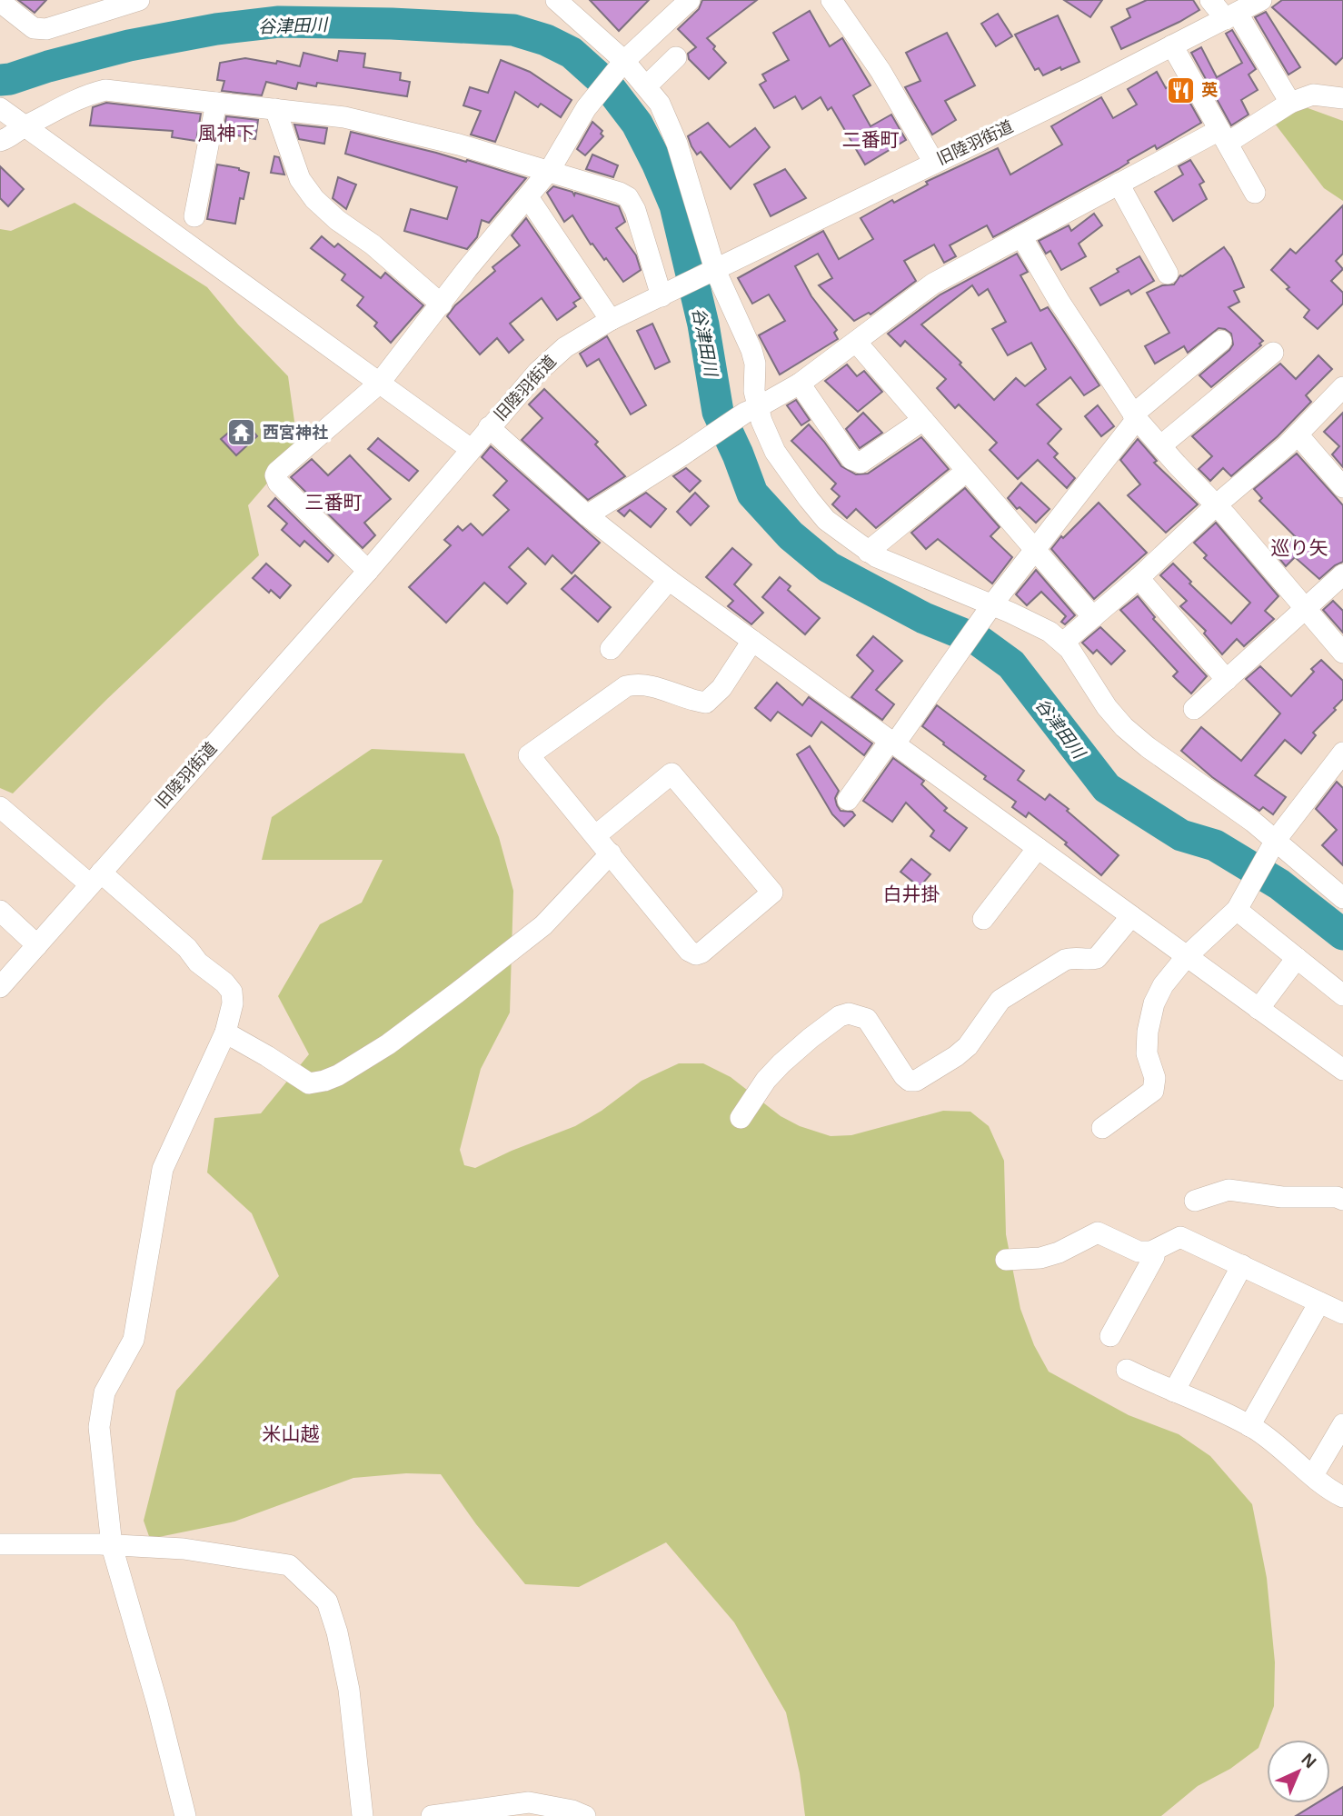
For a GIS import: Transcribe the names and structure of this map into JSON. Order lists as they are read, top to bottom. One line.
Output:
{"streets":{"street":["旧陸羽街道"]},"districts":["風神下","二番町","三番町","巡り矢","白井掛","米山越"],"water":["谷津田川"],"places":{"restaurant":["英"],"temple":["西宮神社"]},"north":"top right"}
